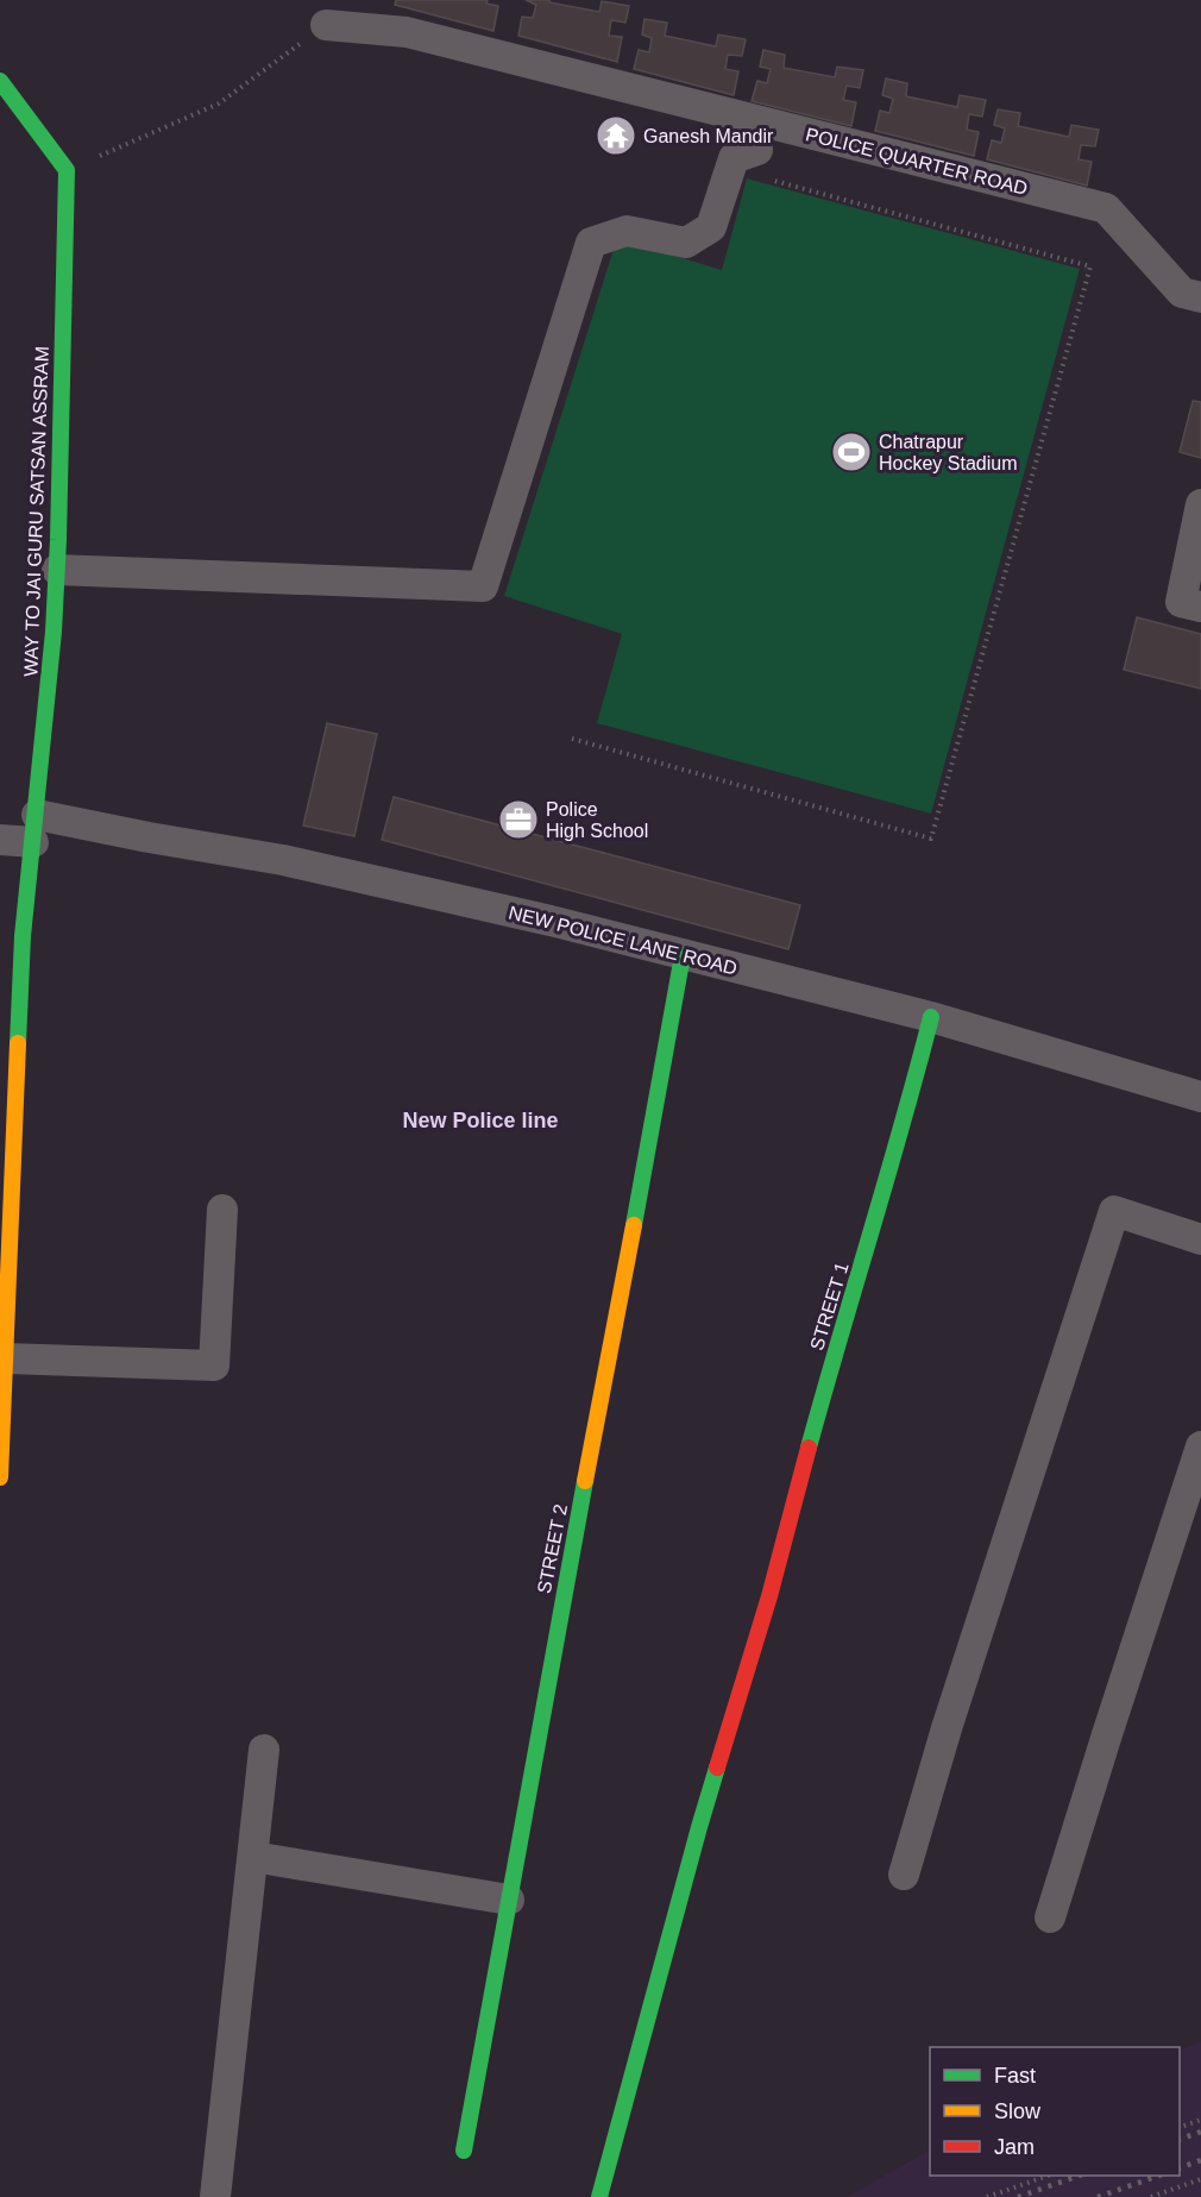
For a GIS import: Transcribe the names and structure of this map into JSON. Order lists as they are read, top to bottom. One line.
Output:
{"streets":{"street":["POLICE QUARTER ROAD","WAY TO JAI GURU SATSAN ASSRAM","NEW POLICE LANE ROAD","STREET 1","STREET 2"]},"crossings":[["WAY TO JAI GURU SATSAN ASSRAM","NEW POLICE LANE ROAD"],["NEW POLICE LANE ROAD","STREET 1"],["NEW POLICE LANE ROAD","STREET 2"]],"districts":["New Police line"],"places":{"temple":["Ganesh Mandir"],"sports":["Chatrapur Hockey Stadium"],"office":["Police High School"]},"legend":["Fast","Slow","Jam"]}
